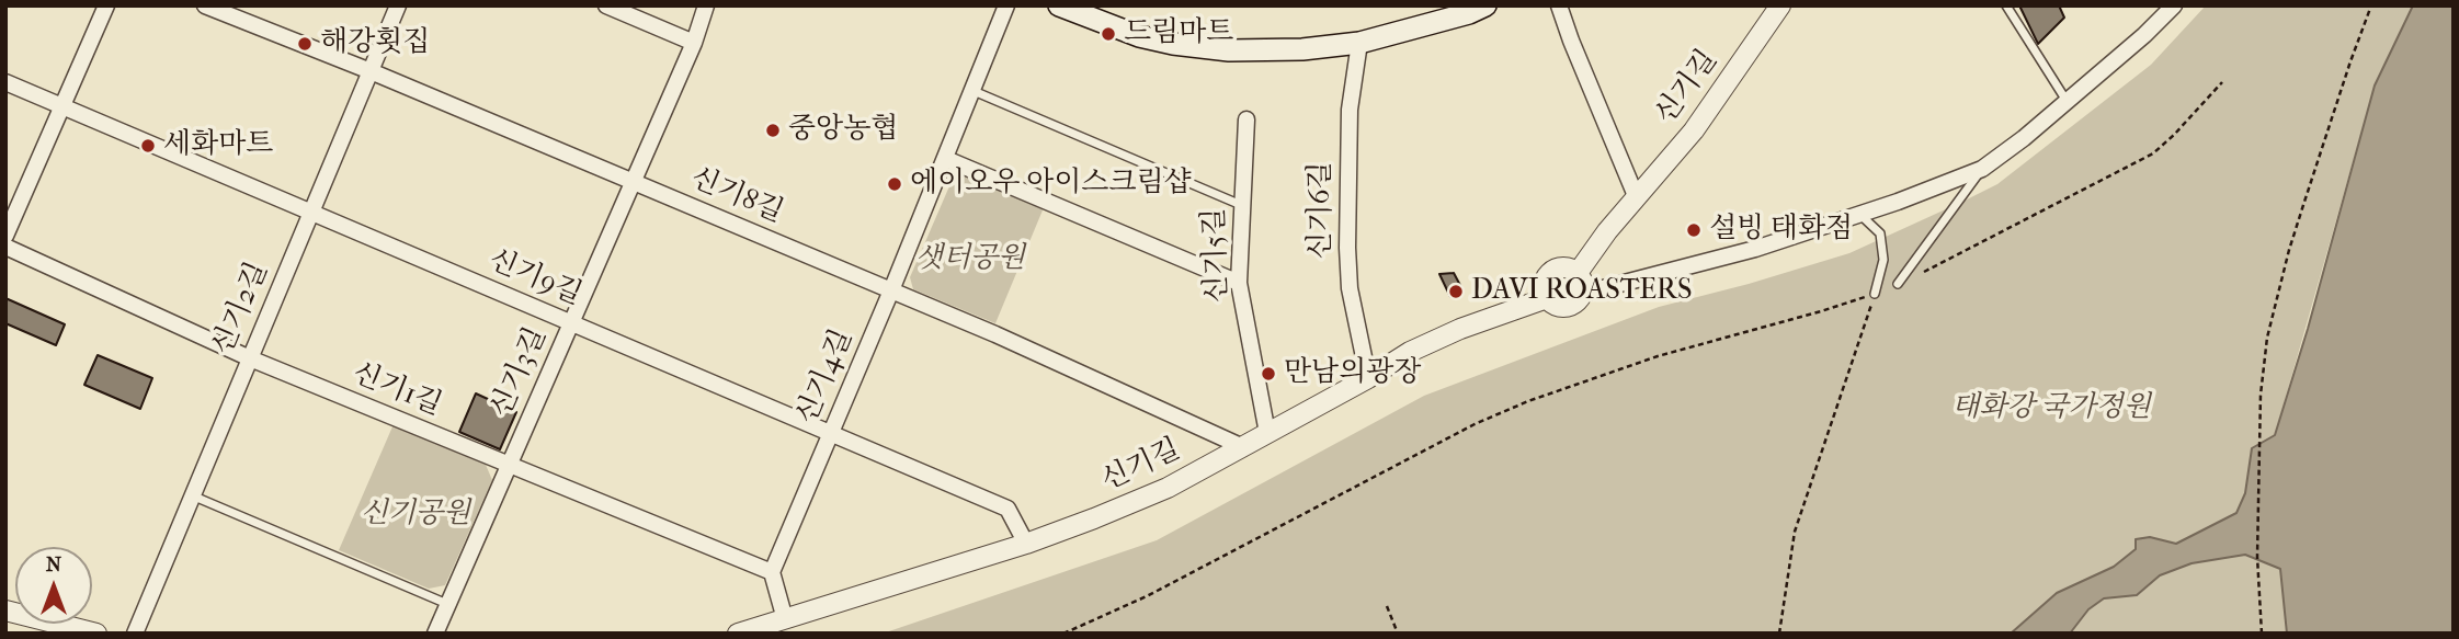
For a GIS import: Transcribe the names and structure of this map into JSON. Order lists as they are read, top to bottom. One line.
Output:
{"streets":{"street":["신기길","신기8길","신기6길","신기5길","신기9길","신기2길","신기3길","신기4길","신기1길"]},"crossings":[["신기길","신기8길"],["신기길","신기6길"],["신기길","신기5길"],["신기길","신기9길"],["신기8길","신기2길"],["신기8길","신기3길"],["신기8길","신기4길"],["신기9길","신기2길"],["신기9길","신기3길"],["신기9길","신기4길"],["신기2길","신기1길"],["신기3길","신기1길"],["신기4길","신기1길"]],"parks":["샛터공원","태화강 국가정원","신기공원"],"places":["드림마트","해강횟집","중앙농협","세화마트","에이오우 아이스크림샵","설빙 태화점","DAVI ROASTERS","만남의광장"],"north":"top"}
